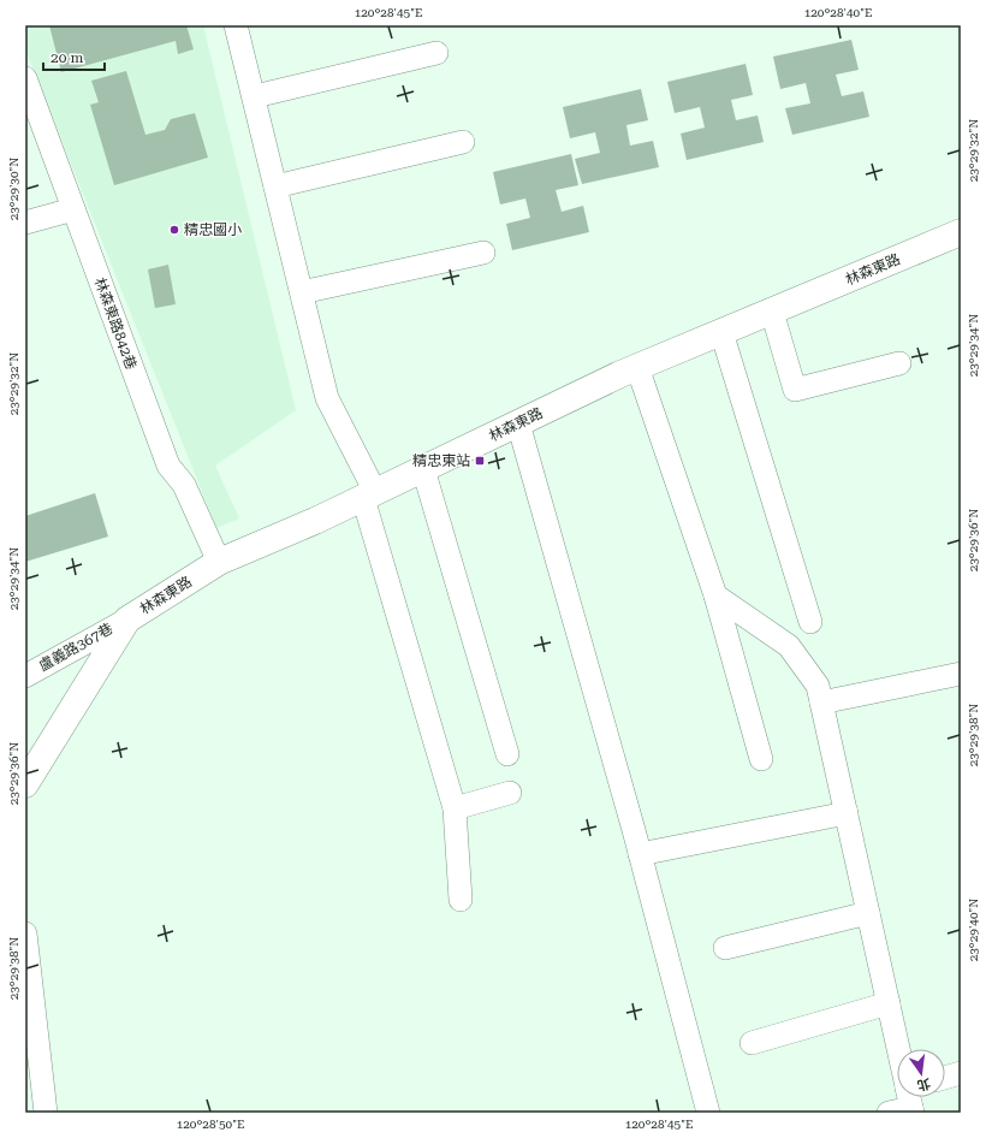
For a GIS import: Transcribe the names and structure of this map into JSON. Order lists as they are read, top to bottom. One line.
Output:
{"streets":{"main road":["林森東路"],"street":["林森東路842巷","盧義路367巷"]},"crossings":[["林森東路","林森東路842巷"],["林森東路","盧義路367巷"]],"places":{"other":["精忠國小"],"transit":["精忠東站"]},"scale_bar":"20 m","north":"bottom","coordinates":["120°28'45\"E","120°28'40\"E","23°29'32\"N","23°29'30\"N","23°29'34\"N","23°29'36\"N","23°29'38\"N","23°29'40\"N","120°28'50\"E"]}
